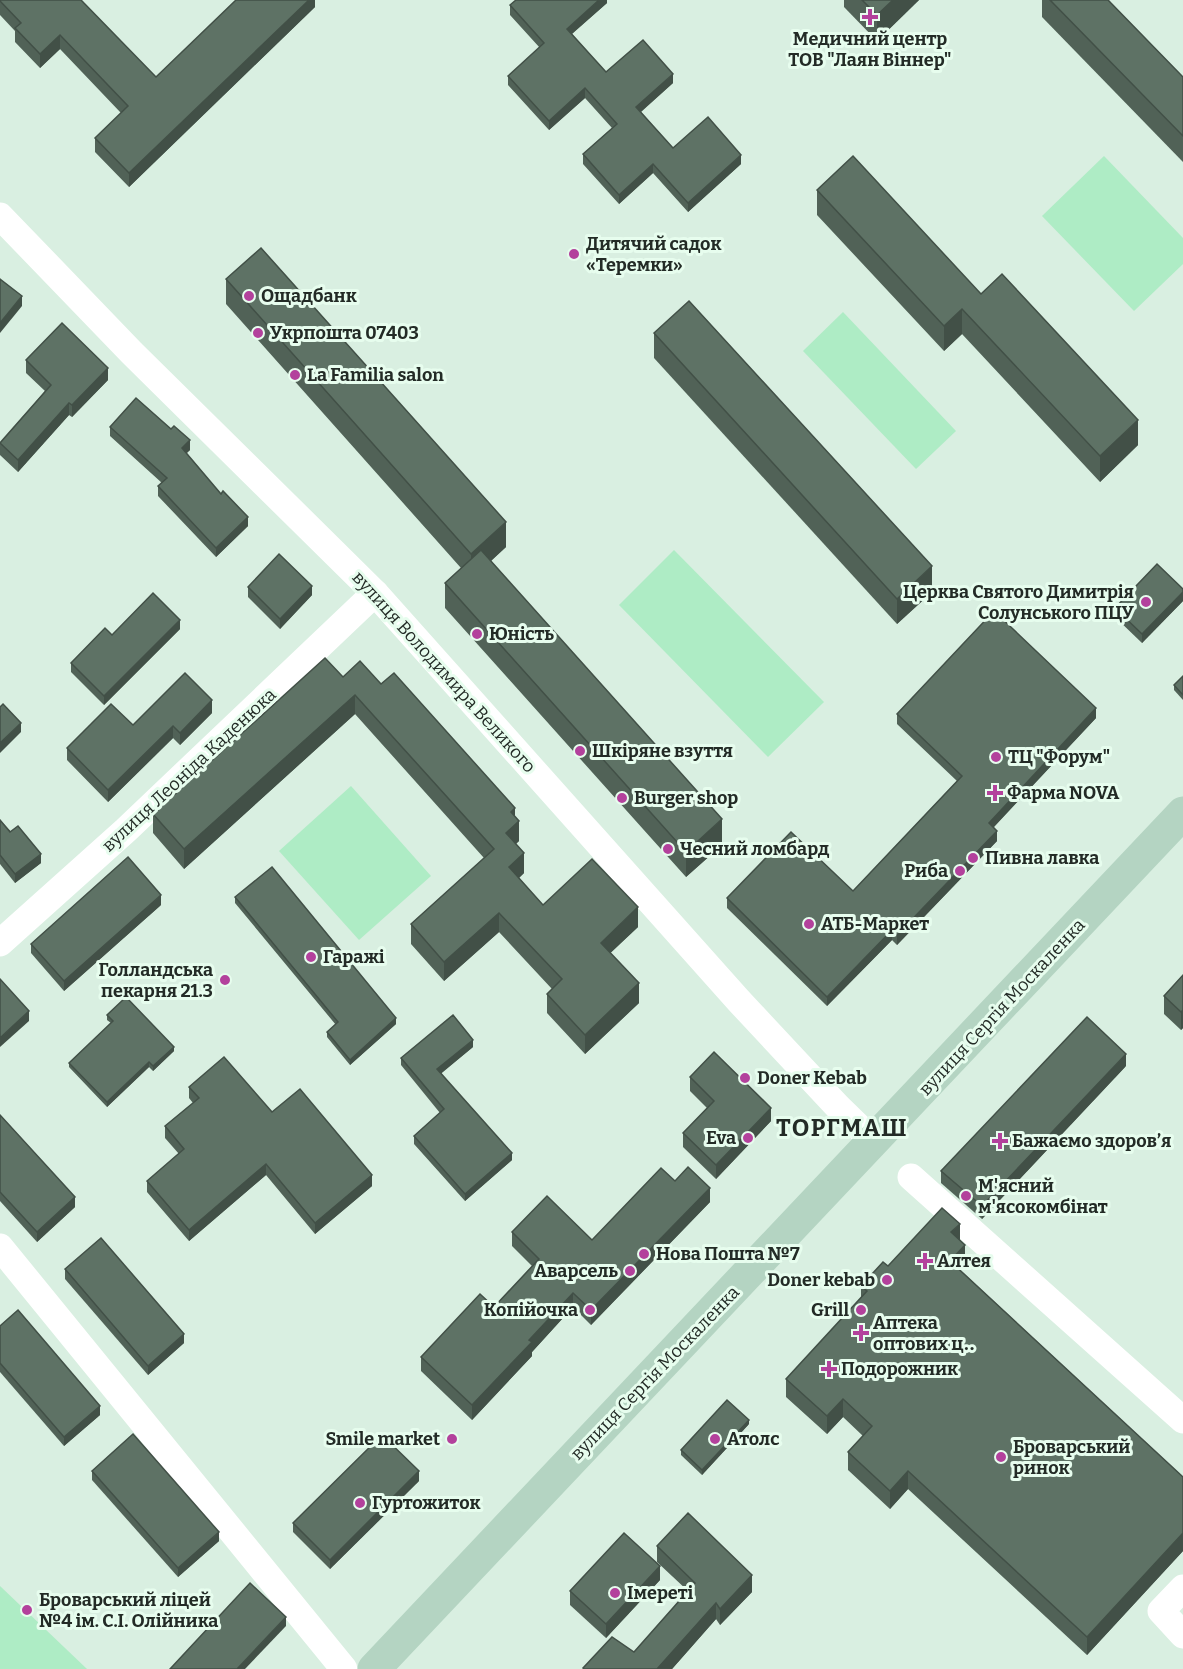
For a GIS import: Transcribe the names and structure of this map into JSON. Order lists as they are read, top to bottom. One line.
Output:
{"streets":{"main road":["вулиця Сергія Москаленка"],"street":["вулиця Володимира Великого","вулиця Леоніда Каденюка"]},"crossings":[["вулиця Володимира Великого","вулиця Леоніда Каденюка"],["вулиця Володимира Великого","вулиця Сергія Москаленка"]],"districts":["ТОРГМАШ"],"places":{"health":["Медичний центр ТОВ \"Лаян Віннер\"","Фарма NOVA","Бажаємо здоровʼя","Алтея","Аптека оптових ц‥","Подорожник"],"other":["Дитячий садок «Теремки»","Ощадбанк","Укрпошта 07403","La Familia salon","Церква Святого Димитрія Солунського ПЦУ","Юність","Шкіряне взуття","ТЦ \"Форум\"","Burger shop","Чесний ломбард","Пивна лавка","Риба","АТБ-Маркет","Гаражі","Голландська пекарня 21.3","Doner Kebab","Eva","М'ясний м'ясокомбінат","Нова Пошта №7","Аварсель","Doner kebab","Копійочка","Grill","Smile market","Атолс","Броварський ринок","Гуртожиток","Імереті","Броварський ліцей №4 ім. С.І. Олійника"]}}
